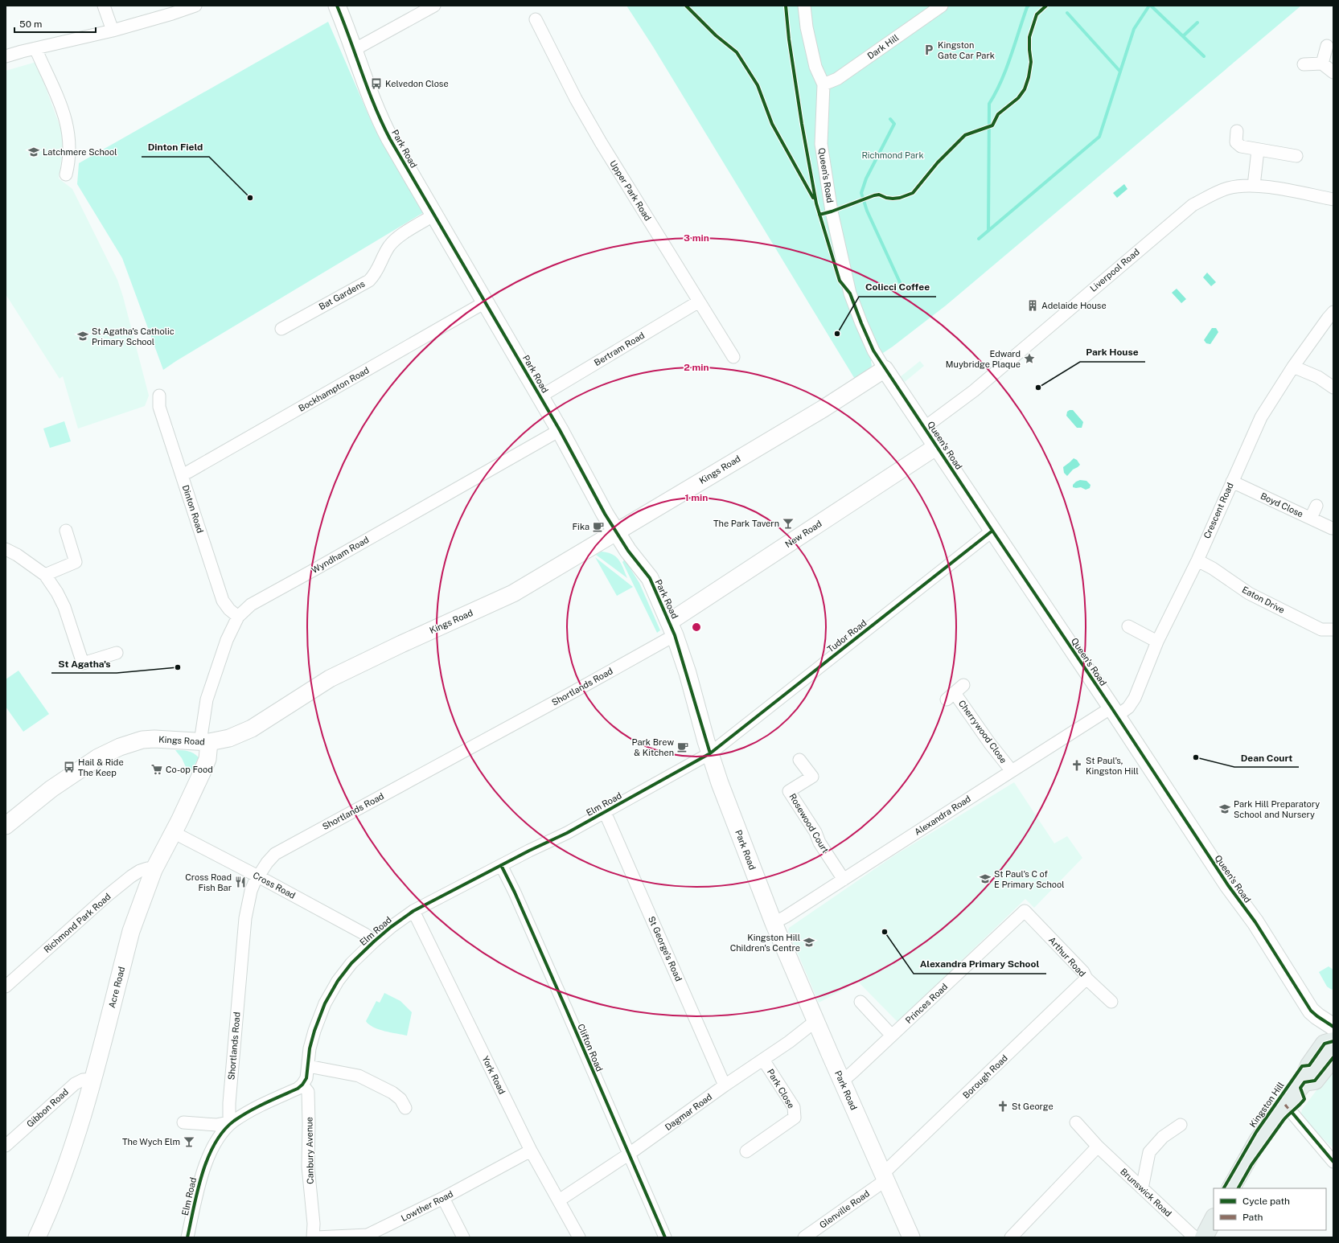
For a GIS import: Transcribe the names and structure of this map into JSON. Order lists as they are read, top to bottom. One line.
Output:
{"streets":{"main road":["Kingston Hill"],"street":["Dark Hill","Park Road","Queen's Road","Upper Park Road","Liverpool Road","Bat Gardens","Bertram Road","Bockhampton Road","Kings Road","Boyd Close","Dinton Road","Crescent Road","New Road","Wyndham Road","Eaton Drive","Tudor Road","Shortlands Road","Cherrywood Close","Elm Road","Alexandra Road","Rosewood Court","Cross Road","Richmond Park Road","St George's Road","Arthur Road","Acre Road","Princes Road","Clifton Road","York Road","Borough Road","Park Close","Gibbon Road","Dagmar Road","Canbury Avenue","Brunswick Road","Lowther Road","Glenville Road"]},"crossings":[["Dark Hill","Queen's Road"],["Park Road","Bat Gardens"],["Park Road","Bertram Road"],["Park Road","Bockhampton Road"],["Park Road","Kings Road"],["Park Road","New Road"],["Park Road","Wyndham Road"],["Park Road","Tudor Road"],["Park Road","Shortlands Road"],["Park Road","Elm Road"],["Park Road","Alexandra Road"],["Park Road","Princes Road"],["Park Road","Borough Road"],["Park Road","Dagmar Road"],["Park Road","Glenville Road"],["Queen's Road","Liverpool Road"],["Queen's Road","Kings Road"],["Queen's Road","Crescent Road"],["Queen's Road","New Road"],["Queen's Road","Tudor Road"],["Queen's Road","Alexandra Road"],["Upper Park Road","Bertram Road"],["Bockhampton Road","Dinton Road"],["Kings Road","Wyndham Road"],["Kings Road","Acre Road"],["Boyd Close","Crescent Road"],["Dinton Road","Wyndham Road"],["Crescent Road","Eaton Drive"],["Crescent Road","Alexandra Road"],["New Road","Shortlands Road"],["Wyndham Road","Acre Road"],["Tudor Road","Elm Road"],["Shortlands Road","Elm Road"],["Shortlands Road","Cross Road"],["Cherrywood Close","Alexandra Road"],["Elm Road","Cross Road"],["Elm Road","St George's Road"],["Elm Road","Clifton Road"],["Elm Road","York Road"],["Elm Road","Canbury Avenue"],["Alexandra Road","Rosewood Court"],["Cross Road","Acre Road"],["Richmond Park Road","Acre Road"],["St George's Road","Dagmar Road"],["Arthur Road","Princes Road"],["Arthur Road","Borough Road"],["Acre Road","Gibbon Road"],["Clifton Road","Dagmar Road"],["York Road","Dagmar Road"],["York Road","Lowther Road"],["Borough Road","Glenville Road"],["Park Close","Dagmar Road"]],"parks":["Richmond Park"],"places":{"parking":["Kingston Gate Car Park"],"bus stop":["Kelvedon Close","Hail & Ride The Keep"],"school or university":["Latchmere School","St Agatha's Catholic Primary School","Park Hill Preparatory School and Nursery","St Paul's C of E Primary School","Kingston Hill Children's Centre"],"other":["Dinton Field","Colicci Coffee","Park House","St Agatha's","Dean Court","Alexandra Primary School"],"building":["Adelaide House"],"place":["Edward Muybridge Plaque"],"bar":["The Park Tavern","The Wych Elm"],"cafe":["Fika","Park Brew & Kitchen"],"church":["St Paul's, Kingston Hill","St George"],"supermarket":["Co-op Food"],"restaurant":["Cross Road Fish Bar"]},"legend":["Cycle path","Path"],"scale_bar":"50 m","rings":["3 min","2 min","1 min"]}
